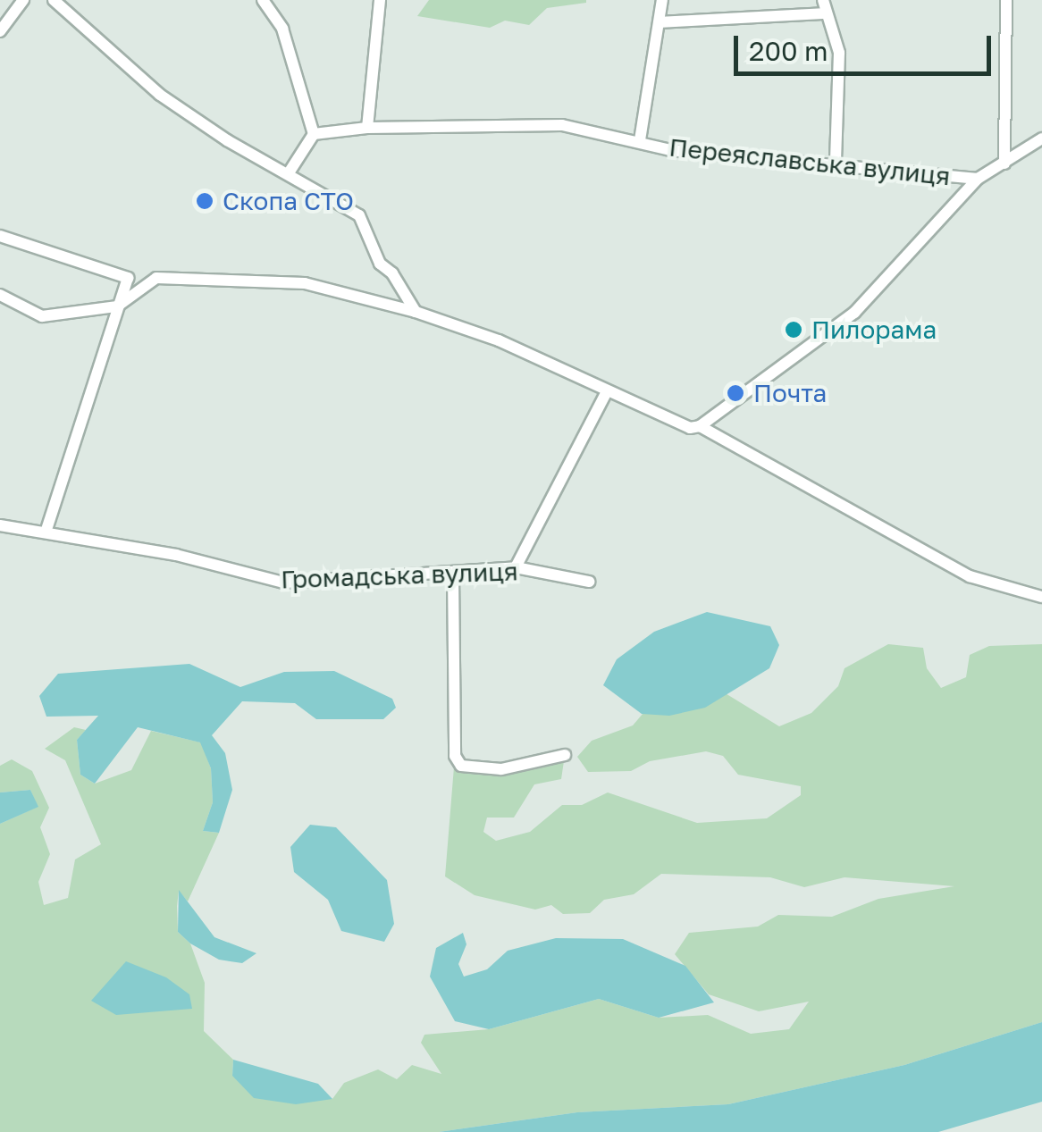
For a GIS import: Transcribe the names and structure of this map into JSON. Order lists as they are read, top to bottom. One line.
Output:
{"streets":{"street":["Переяславська вулиця","Громадська вулиця"]},"places":["Скопа СТО","Пилорама","Почта"],"scale_bar":"200 m"}
